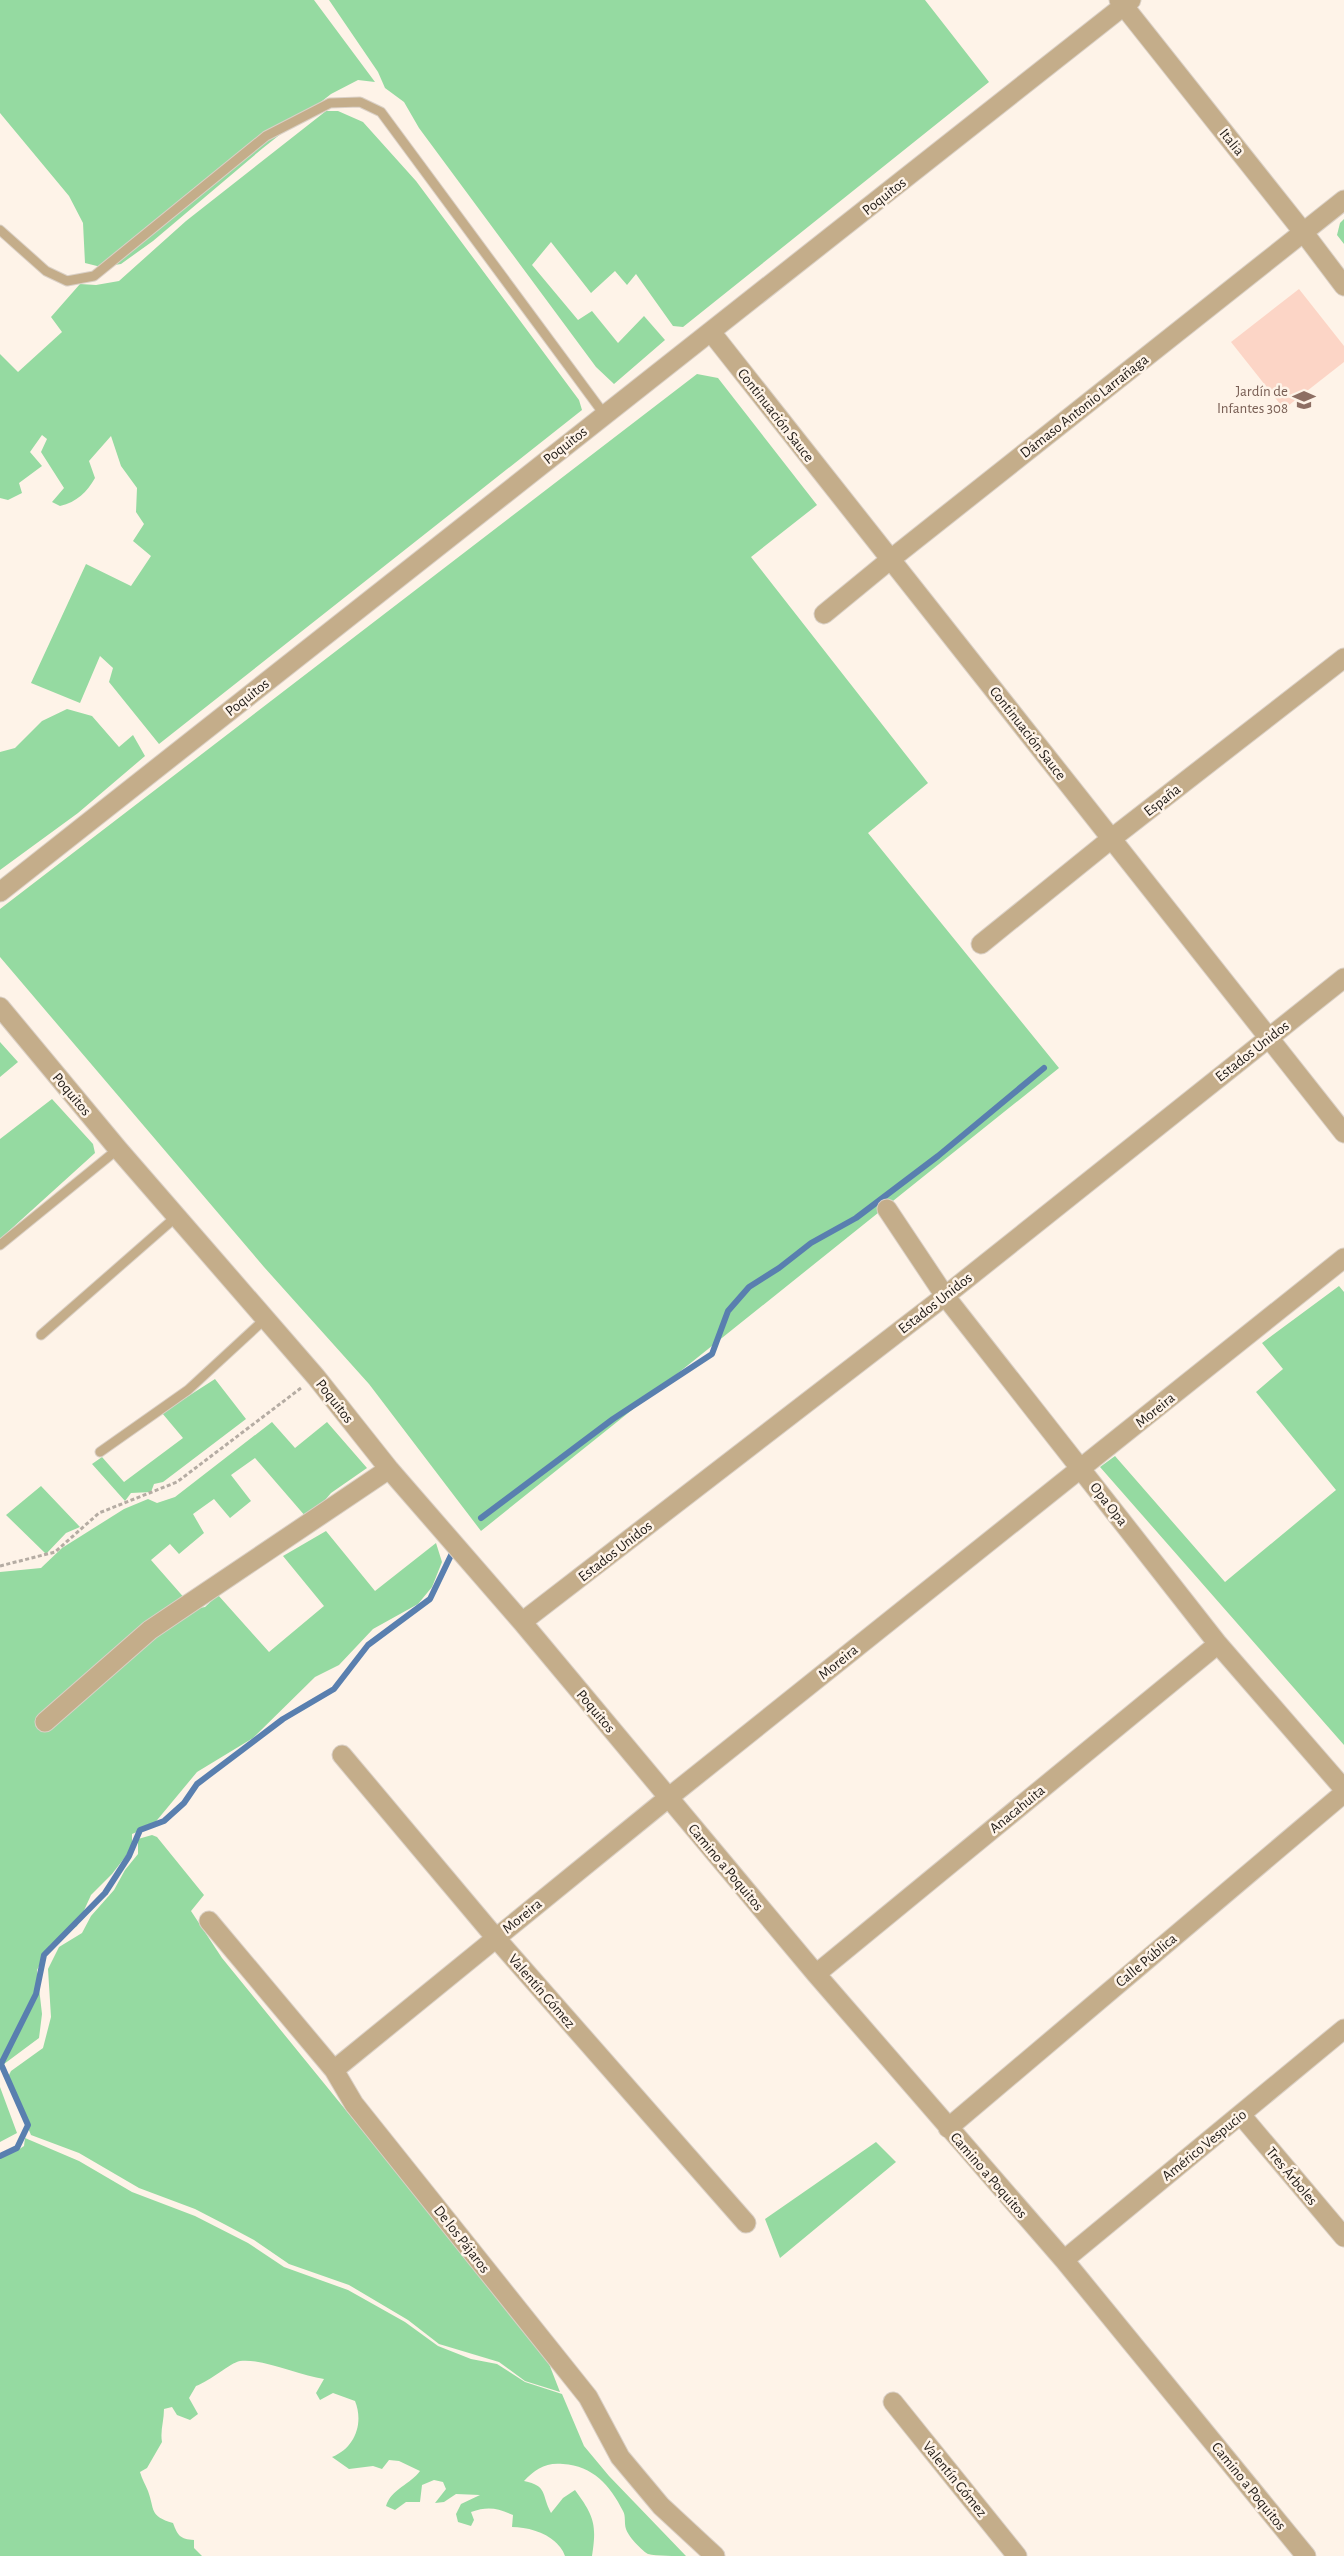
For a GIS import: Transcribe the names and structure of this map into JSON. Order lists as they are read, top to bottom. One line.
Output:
{"streets":{"street":["Italia","Poquitos","Dámaso Antonio Larrañaga","Continuación Sauce","España","Estados Unidos","Moreira","Opa Opa","Anacahuita","Camino a Poquitos","Calle Pública","Valentín Gómez","Américo Vespucio","Tres Árboles","De los Pájaros"]},"crossings":[["Italia","Poquitos"],["Italia","Dámaso Antonio Larrañaga"],["Poquitos","Continuación Sauce"],["Poquitos","Estados Unidos"],["Poquitos","Moreira"],["Poquitos","Camino a Poquitos"],["Dámaso Antonio Larrañaga","Continuación Sauce"],["Continuación Sauce","España"],["Continuación Sauce","Estados Unidos"],["Estados Unidos","Opa Opa"],["Moreira","Opa Opa"],["Moreira","Camino a Poquitos"],["Moreira","Valentín Gómez"],["Moreira","De los Pájaros"],["Opa Opa","Anacahuita"],["Opa Opa","Calle Pública"],["Anacahuita","Camino a Poquitos"],["Camino a Poquitos","Calle Pública"],["Camino a Poquitos","Américo Vespucio"],["Américo Vespucio","Tres Árboles"]],"places":{"school or university":["Jardín de Infantes 308"]}}
